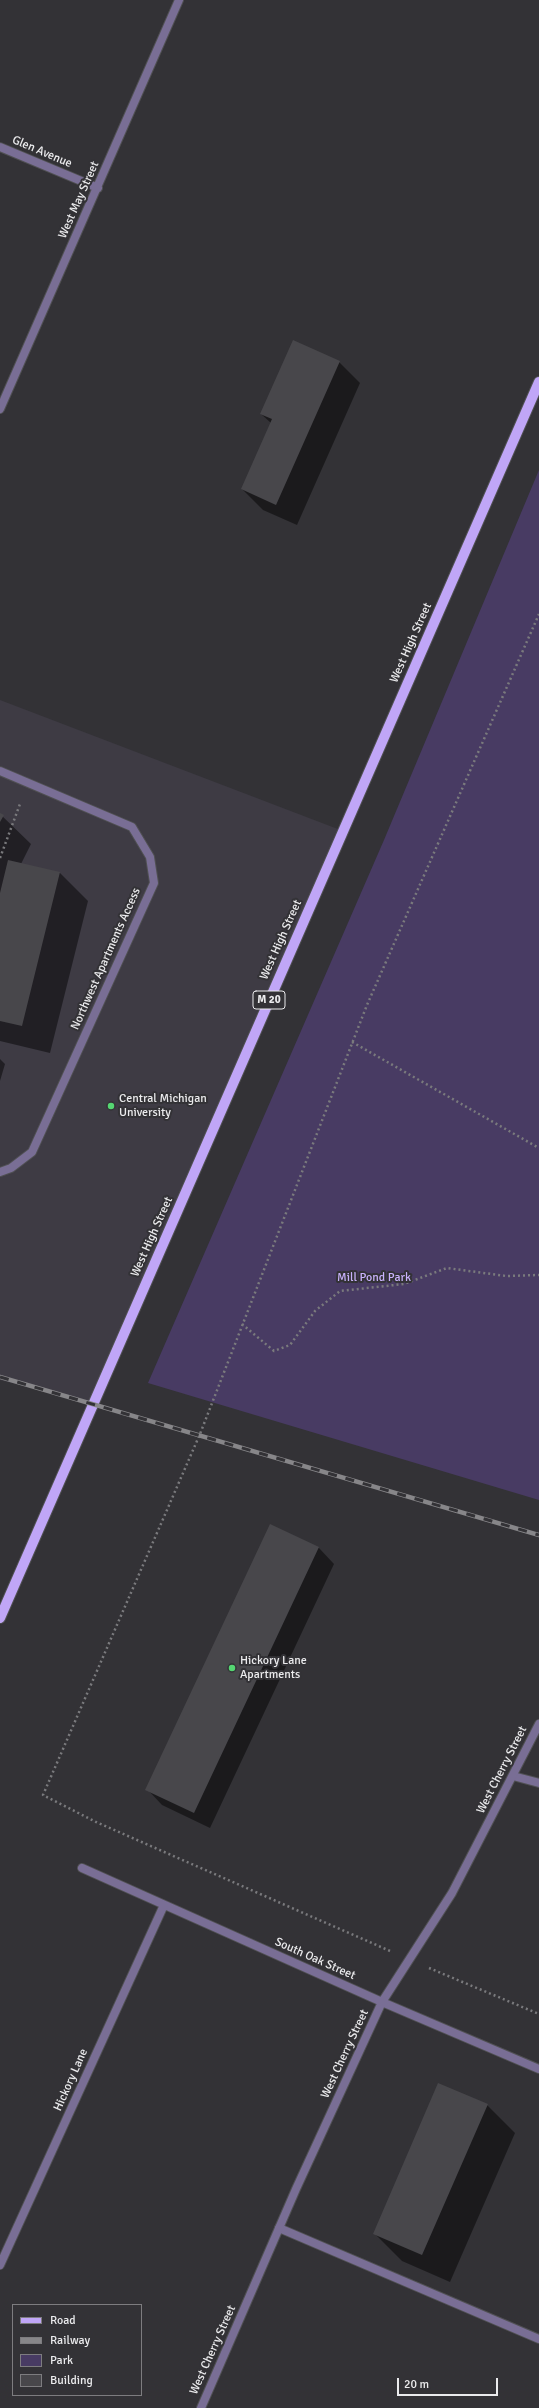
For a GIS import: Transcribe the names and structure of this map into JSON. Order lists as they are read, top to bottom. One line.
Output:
{"streets":{"main road":["West High Street","M 20"],"street":["Glen Avenue","West May Street","Northwest Apartments Access","West Cherry Street","South Oak Street","Hickory Lane"]},"crossings":[["Glen Avenue","West May Street"],["West Cherry Street","South Oak Street"],["South Oak Street","Hickory Lane"]],"parks":["Mill Pond Park"],"places":["Central Michigan University","Hickory Lane Apartments"],"legend":["Road","Railway","Park","Building"],"scale_bar":"20 m"}
